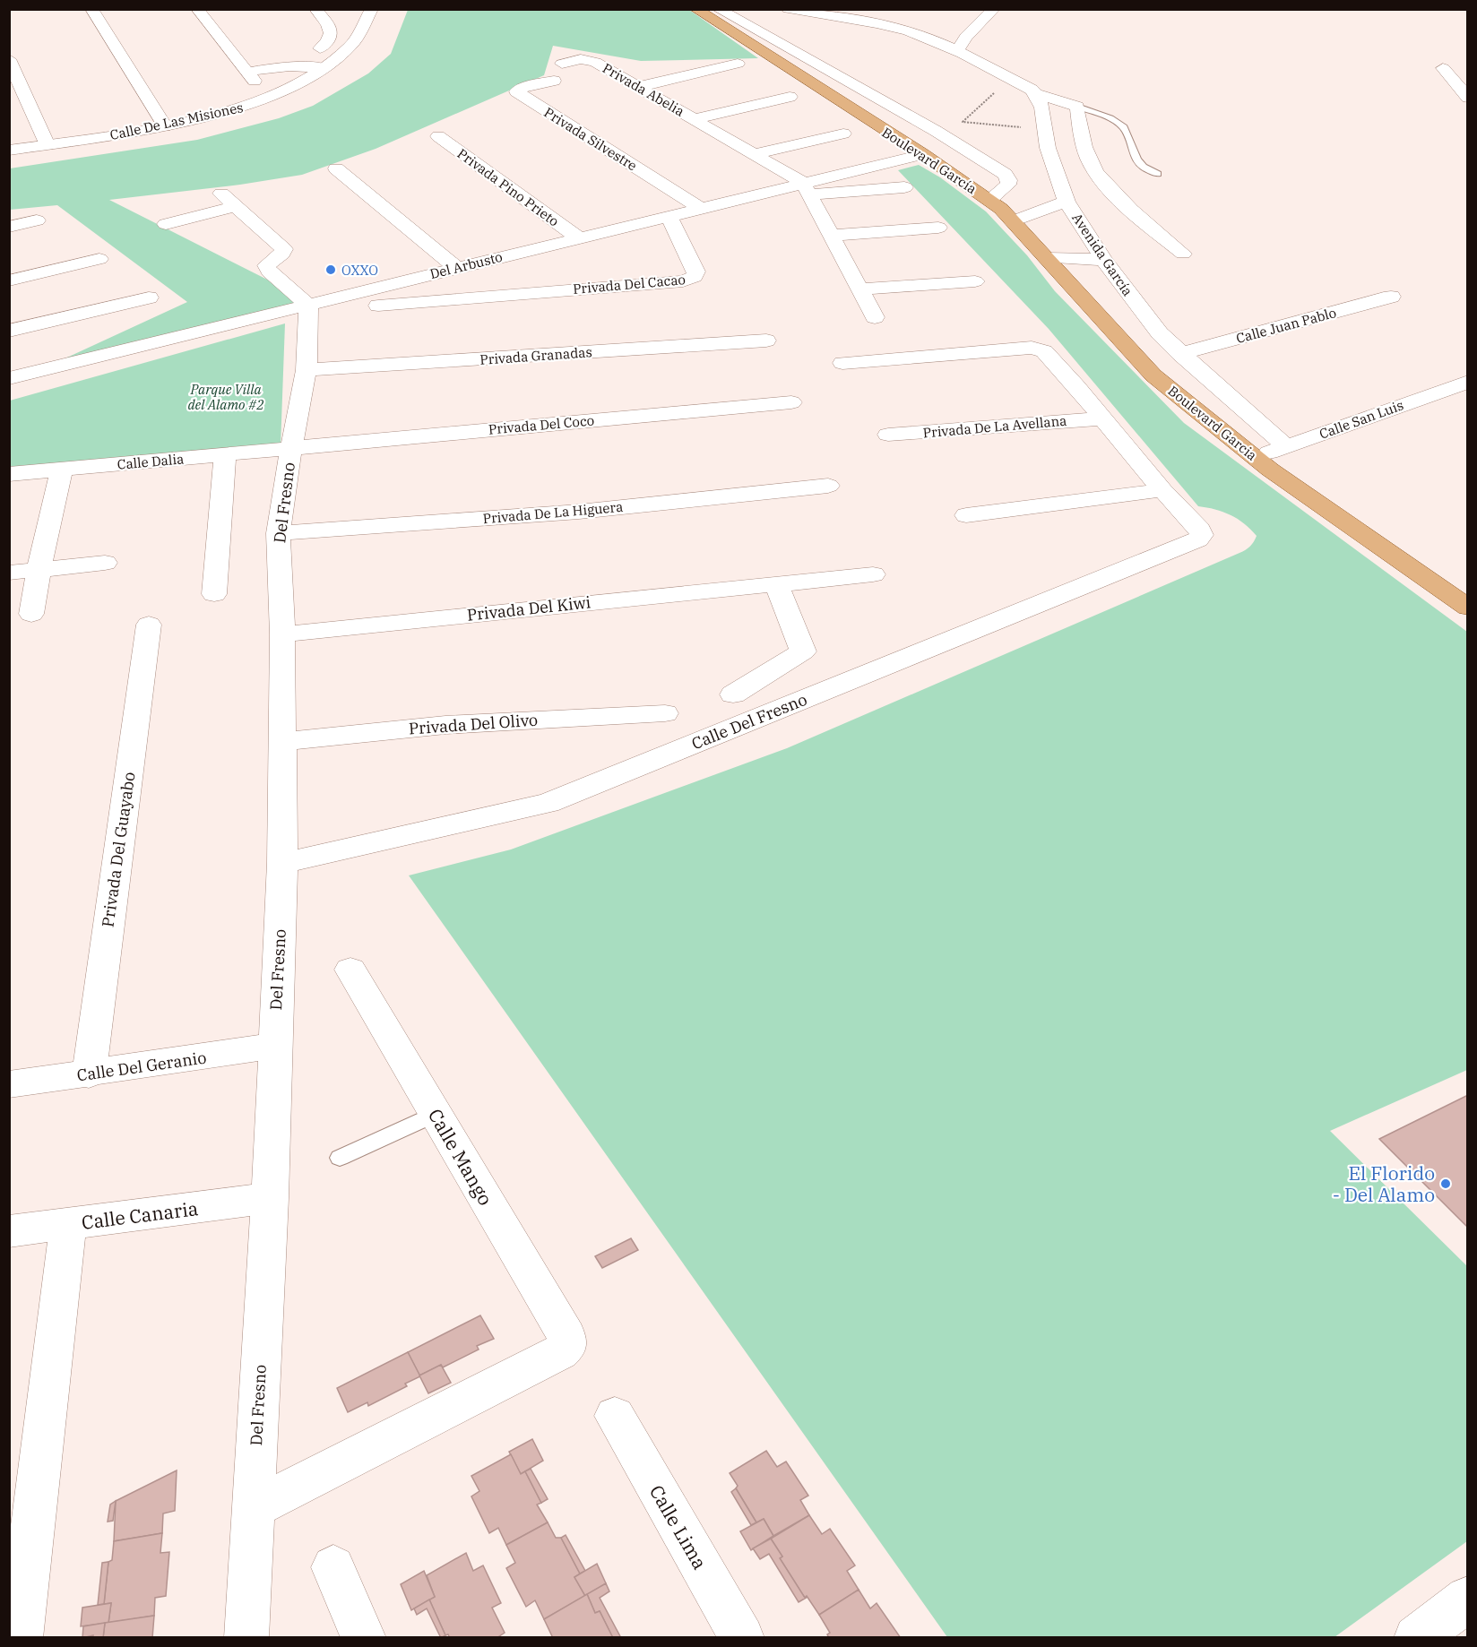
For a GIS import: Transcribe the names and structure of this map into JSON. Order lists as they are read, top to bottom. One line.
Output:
{"streets":{"main road":["Boulevard García","Boulevard Garcia"],"street":["Privada Abelia","Calle De Las Misiones","Privada Silvestre","Privada Pino Prieto","Avenida García","Del Arbusto","Privada Del Cacao","Calle Juan Pablo","Privada Granadas","Calle San Luis","Privada Del Coco","Privada De La Avellana","Calle Dalia","Del Fresno","Privada De La Higuera","Privada Del Kiwi","Calle Del Fresno","Privada Del Olivo","Privada Del Guayabo","Calle Del Geranio","Calle Mango","Calle Canaria","Calle Lima"]},"crossings":[["Privada Abelia","Del Arbusto"],["Privada Silvestre","Del Arbusto"],["Boulevard García","Del Arbusto"],["Boulevard García","Boulevard Garcia"],["Privada Pino Prieto","Del Arbusto"],["Avenida García","Calle Juan Pablo"],["Avenida García","Calle San Luis"],["Del Arbusto","Privada Del Cacao"],["Del Arbusto","Del Fresno"],["Privada Granadas","Del Fresno"],["Calle San Luis","Boulevard Garcia"],["Privada Del Coco","Calle Dalia"],["Privada Del Coco","Del Fresno"],["Calle Dalia","Del Fresno"],["Del Fresno","Privada De La Higuera"],["Del Fresno","Privada Del Kiwi"],["Del Fresno","Calle Del Fresno"],["Del Fresno","Privada Del Olivo"],["Del Fresno","Calle Del Geranio"],["Del Fresno","Calle Mango"],["Del Fresno","Calle Canaria"],["Privada Del Guayabo","Calle Del Geranio"]],"parks":["Parque Villa del Alamo #2"],"places":["OXXO","El Florido - Del Alamo"]}
